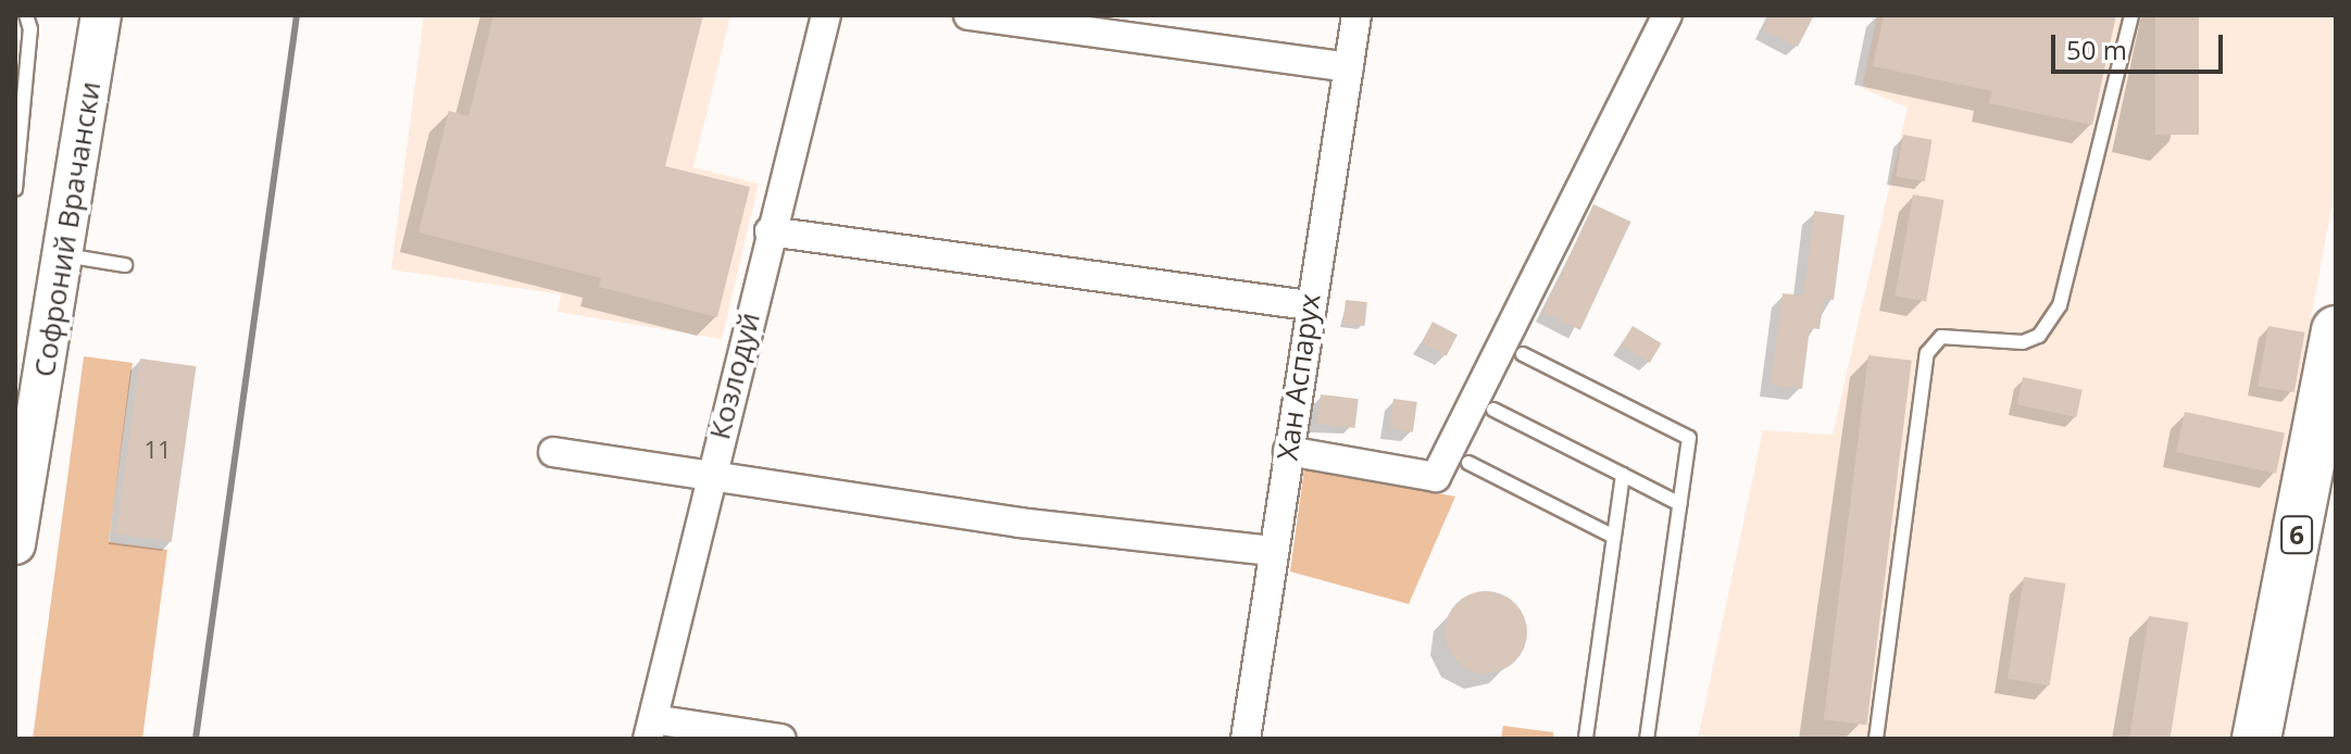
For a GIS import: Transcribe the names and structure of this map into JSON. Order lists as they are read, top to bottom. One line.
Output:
{"streets":{"highway":["6"],"street":["Софроний Врачански","Козлодуй","Хан Аспарух"]},"house_numbers":["11"],"scale_bar":"50 m"}
